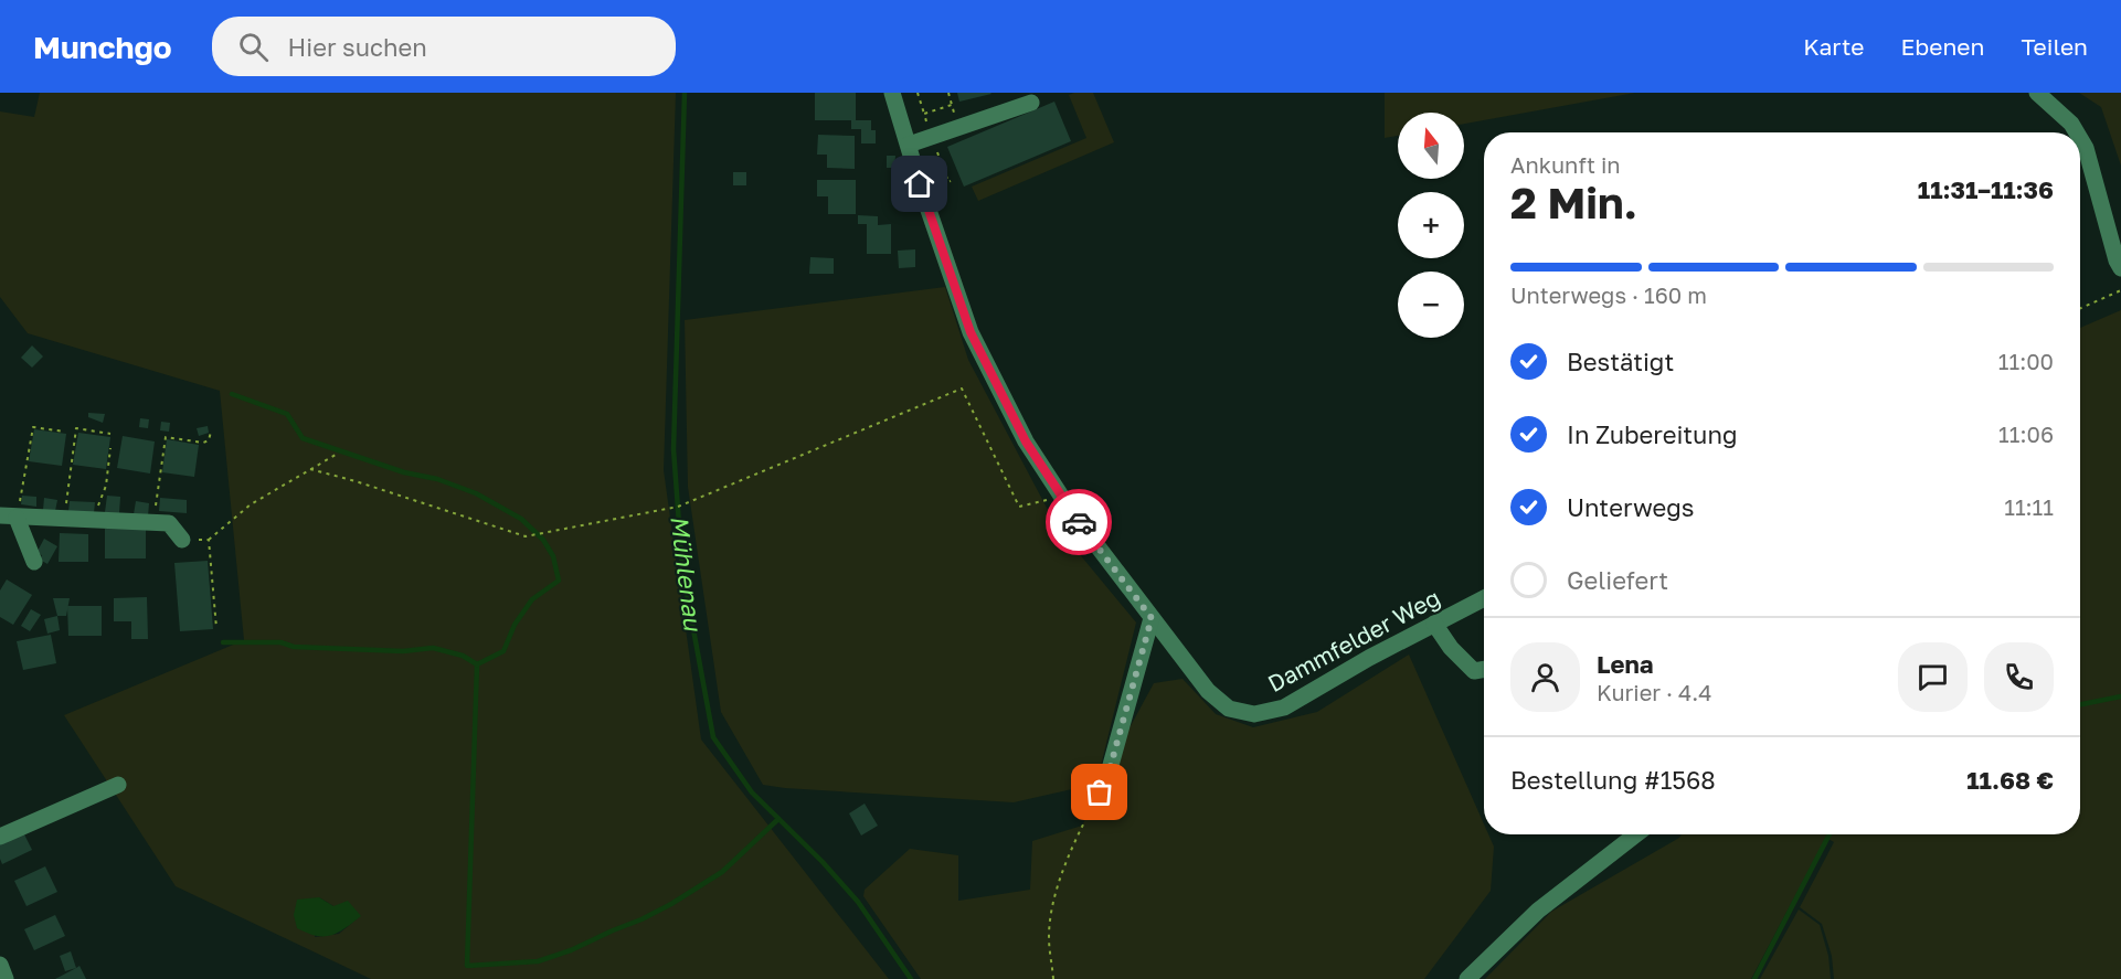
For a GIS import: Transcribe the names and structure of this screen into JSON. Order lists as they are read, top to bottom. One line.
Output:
{"streets":{"street":["Dammfelder Weg"]},"water":["Mühlenau"],"north":"top","page":{"header":"Munchgo","search":"Hier suchen","nav":["Karte","Ebenen","Teilen"],"map_buttons":["+","−"],"heading":["2 Min.","Ankunft in","11:31–11:36"],"panel":["Lena","Kurier · 4.4","Bestellung #1568","11.68 €"],"bar":"Unterwegs · 160 m","list":[["Bestätigt","11:00"],["In Zubereitung","11:06"],["Unterwegs","11:11"],"Geliefert"]}}
